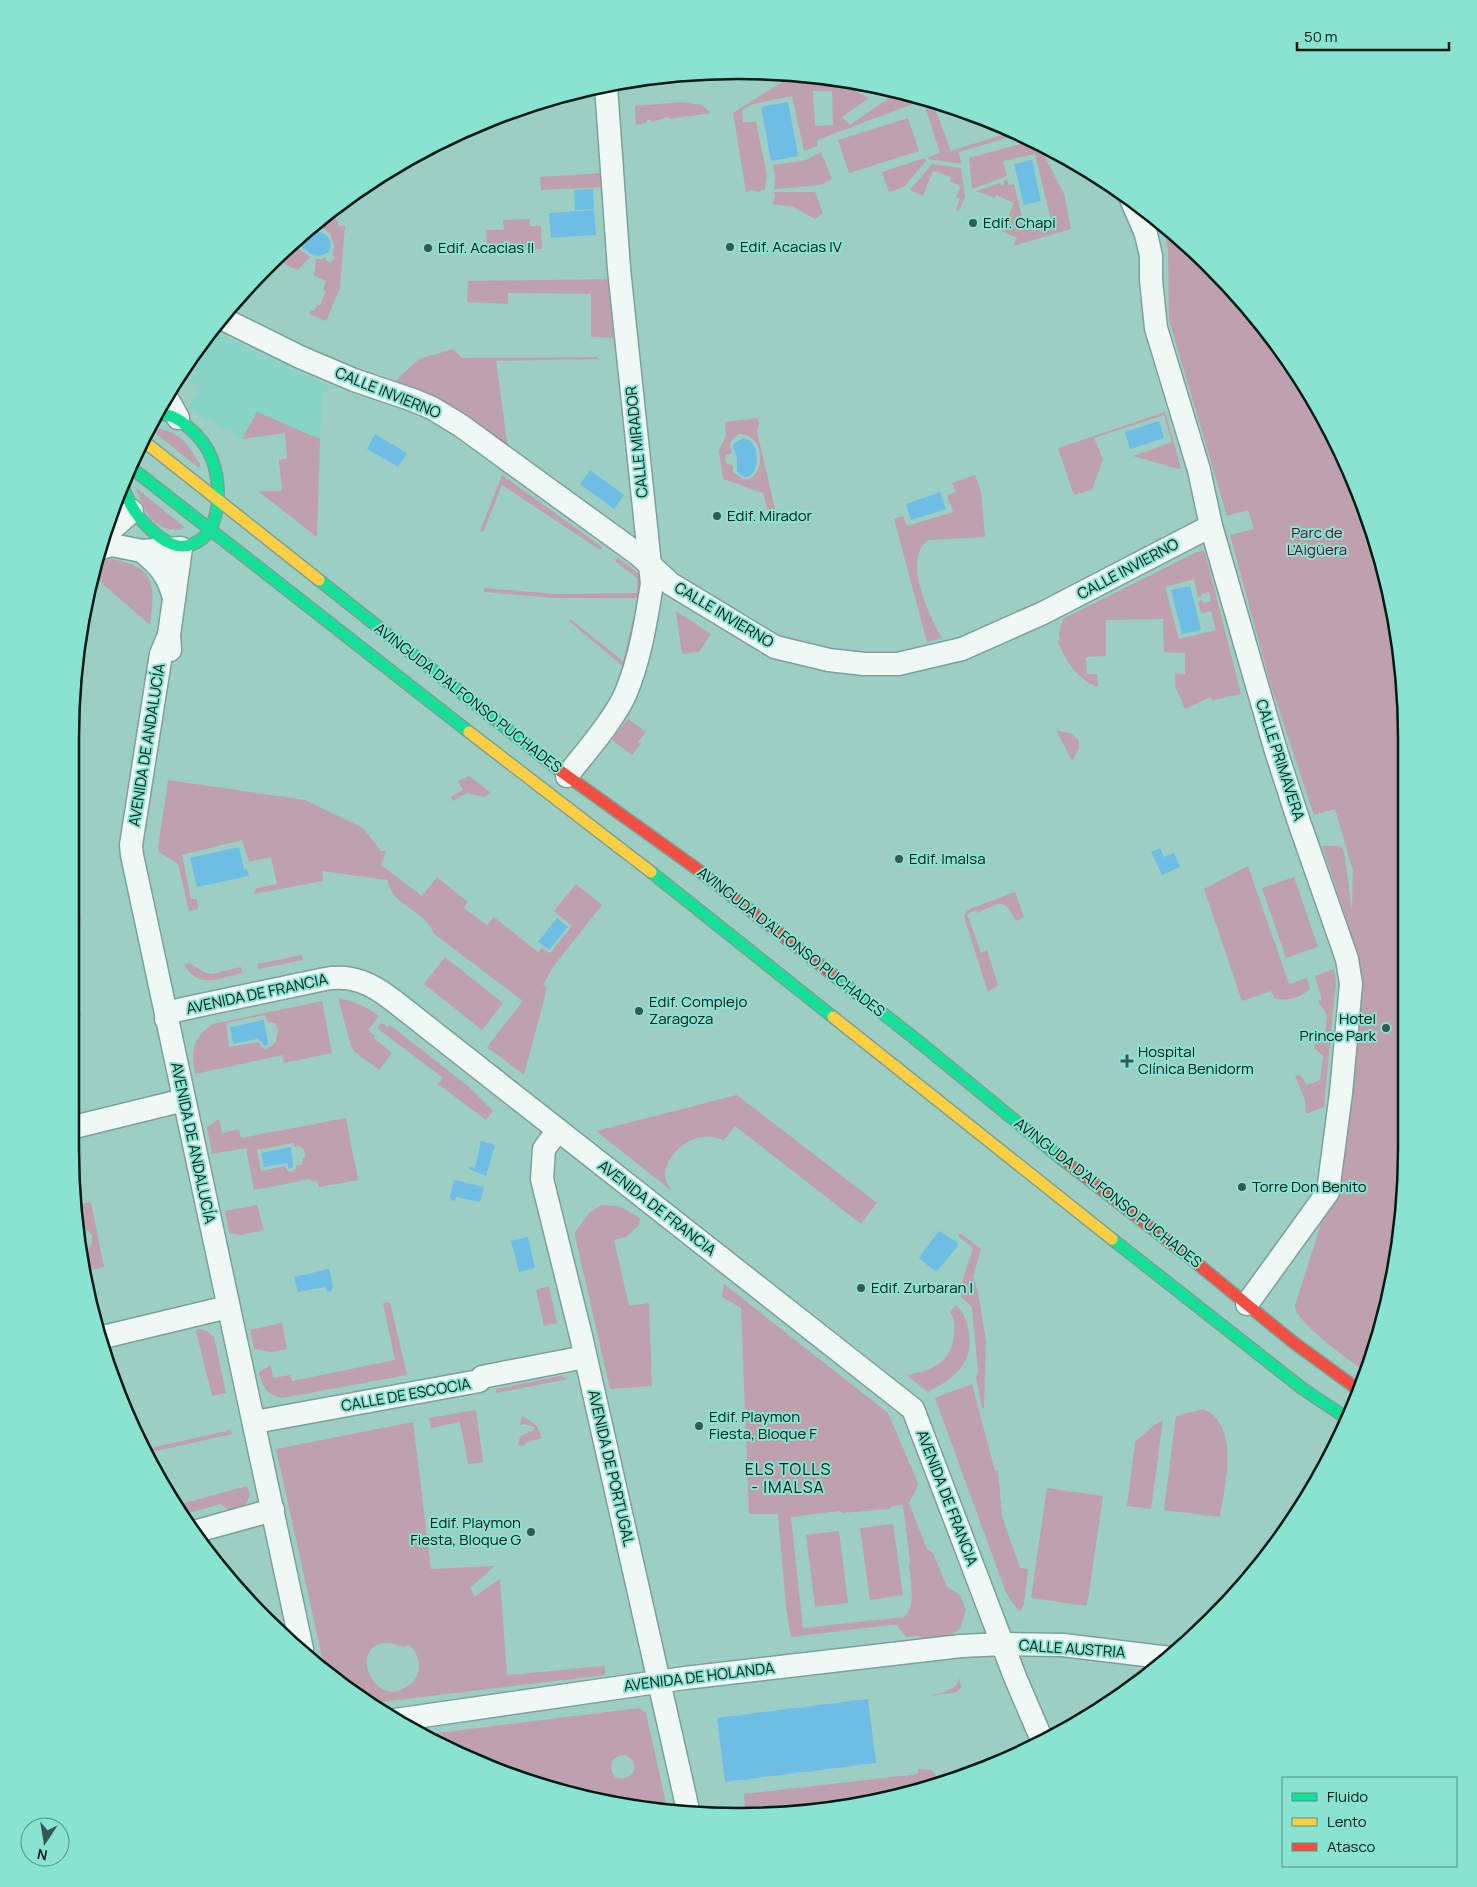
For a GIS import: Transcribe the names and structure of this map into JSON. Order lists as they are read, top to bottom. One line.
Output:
{"streets":{"main road":["AVINGUDA D'ALFONSO PUCHADES"],"street":["CALLE INVIERNO","CALLE MIRADOR","AVENIDA DE ANDALUCÍA","CALLE PRIMAVERA","AVENIDA DE FRANCIA","CALLE DE ESCOCIA","AVENIDA DE PORTUGAL","CALLE AUSTRIA","AVENIDA DE HOLANDA"]},"crossings":[["CALLE INVIERNO","CALLE MIRADOR"],["CALLE INVIERNO","CALLE PRIMAVERA"],["CALLE MIRADOR","AVINGUDA D'ALFONSO PUCHADES"],["AVINGUDA D'ALFONSO PUCHADES","CALLE PRIMAVERA"],["AVENIDA DE ANDALUCÍA","AVENIDA DE FRANCIA"],["AVENIDA DE ANDALUCÍA","CALLE DE ESCOCIA"],["AVENIDA DE FRANCIA","AVENIDA DE PORTUGAL"],["AVENIDA DE FRANCIA","CALLE AUSTRIA"],["AVENIDA DE FRANCIA","AVENIDA DE HOLANDA"],["CALLE DE ESCOCIA","AVENIDA DE PORTUGAL"],["AVENIDA DE PORTUGAL","AVENIDA DE HOLANDA"],["CALLE AUSTRIA","AVENIDA DE HOLANDA"]],"districts":["ELS TOLLS - IMALSA"],"parks":["Parc de L'Aigüera"],"places":{"other":["Edif. Chapi","Edif. Acacias IV","Edif. Acacias II","Edif. Mirador","Edif. Imalsa","Edif. Complejo Zaragoza","Hotel Prince Park","Torre Don Benito","Edif. Zurbaran I","Edif. Playmon Fiesta, Bloque F","Edif. Playmon Fiesta, Bloque G"],"health":["Hospital Clínica Benidorm"]},"legend":["Fluido","Lento","Atasco"],"scale_bar":"50 m","north":"bottom"}
